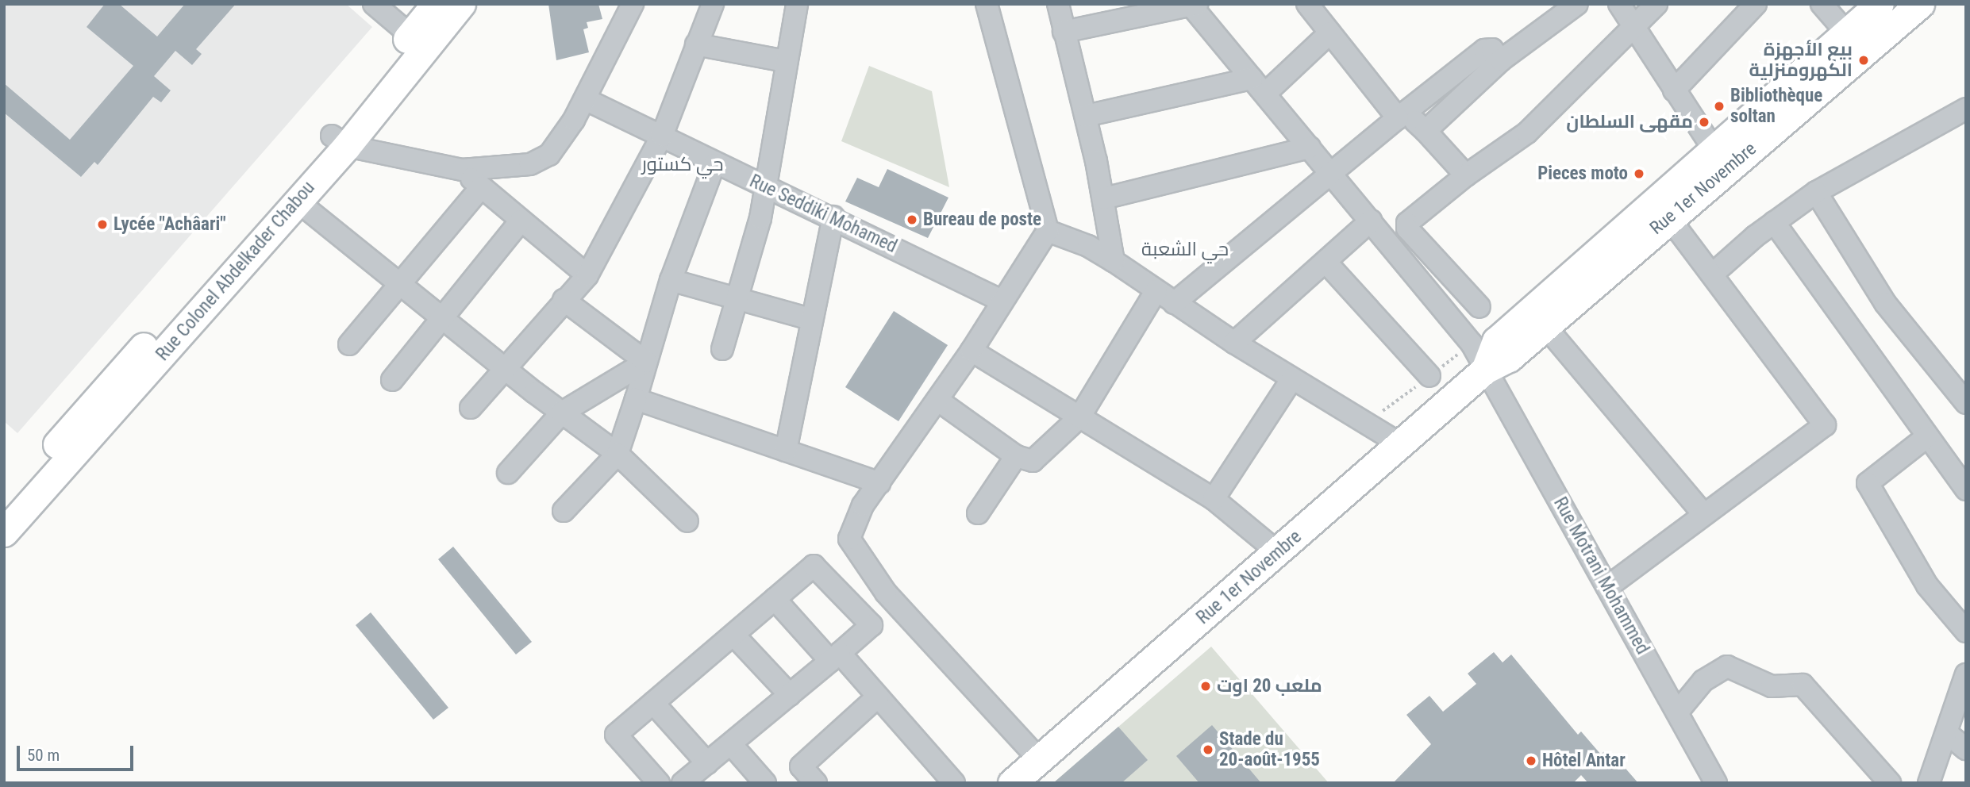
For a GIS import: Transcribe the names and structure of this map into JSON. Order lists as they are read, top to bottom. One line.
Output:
{"streets":{"main road":["Rue 1er Novembre","Rue Colonel Abdelkader Chabou"],"street":["Rue Seddiki Mohamed","Rue Motrani Mohammed"]},"crossings":[["Rue 1er Novembre","Rue Motrani Mohammed"]],"districts":["حي كستور","حي الشعبة"],"places":["بيع الأجهزة الكهرومنزلية","Bibliothèque soltan","مقهى السلطان","Pieces moto","Bureau de poste","Lycée \"Achâari\"","ملعب 20 اوت","Stade du 20-août-1955","Hôtel Antar"],"scale_bar":"50 m"}
